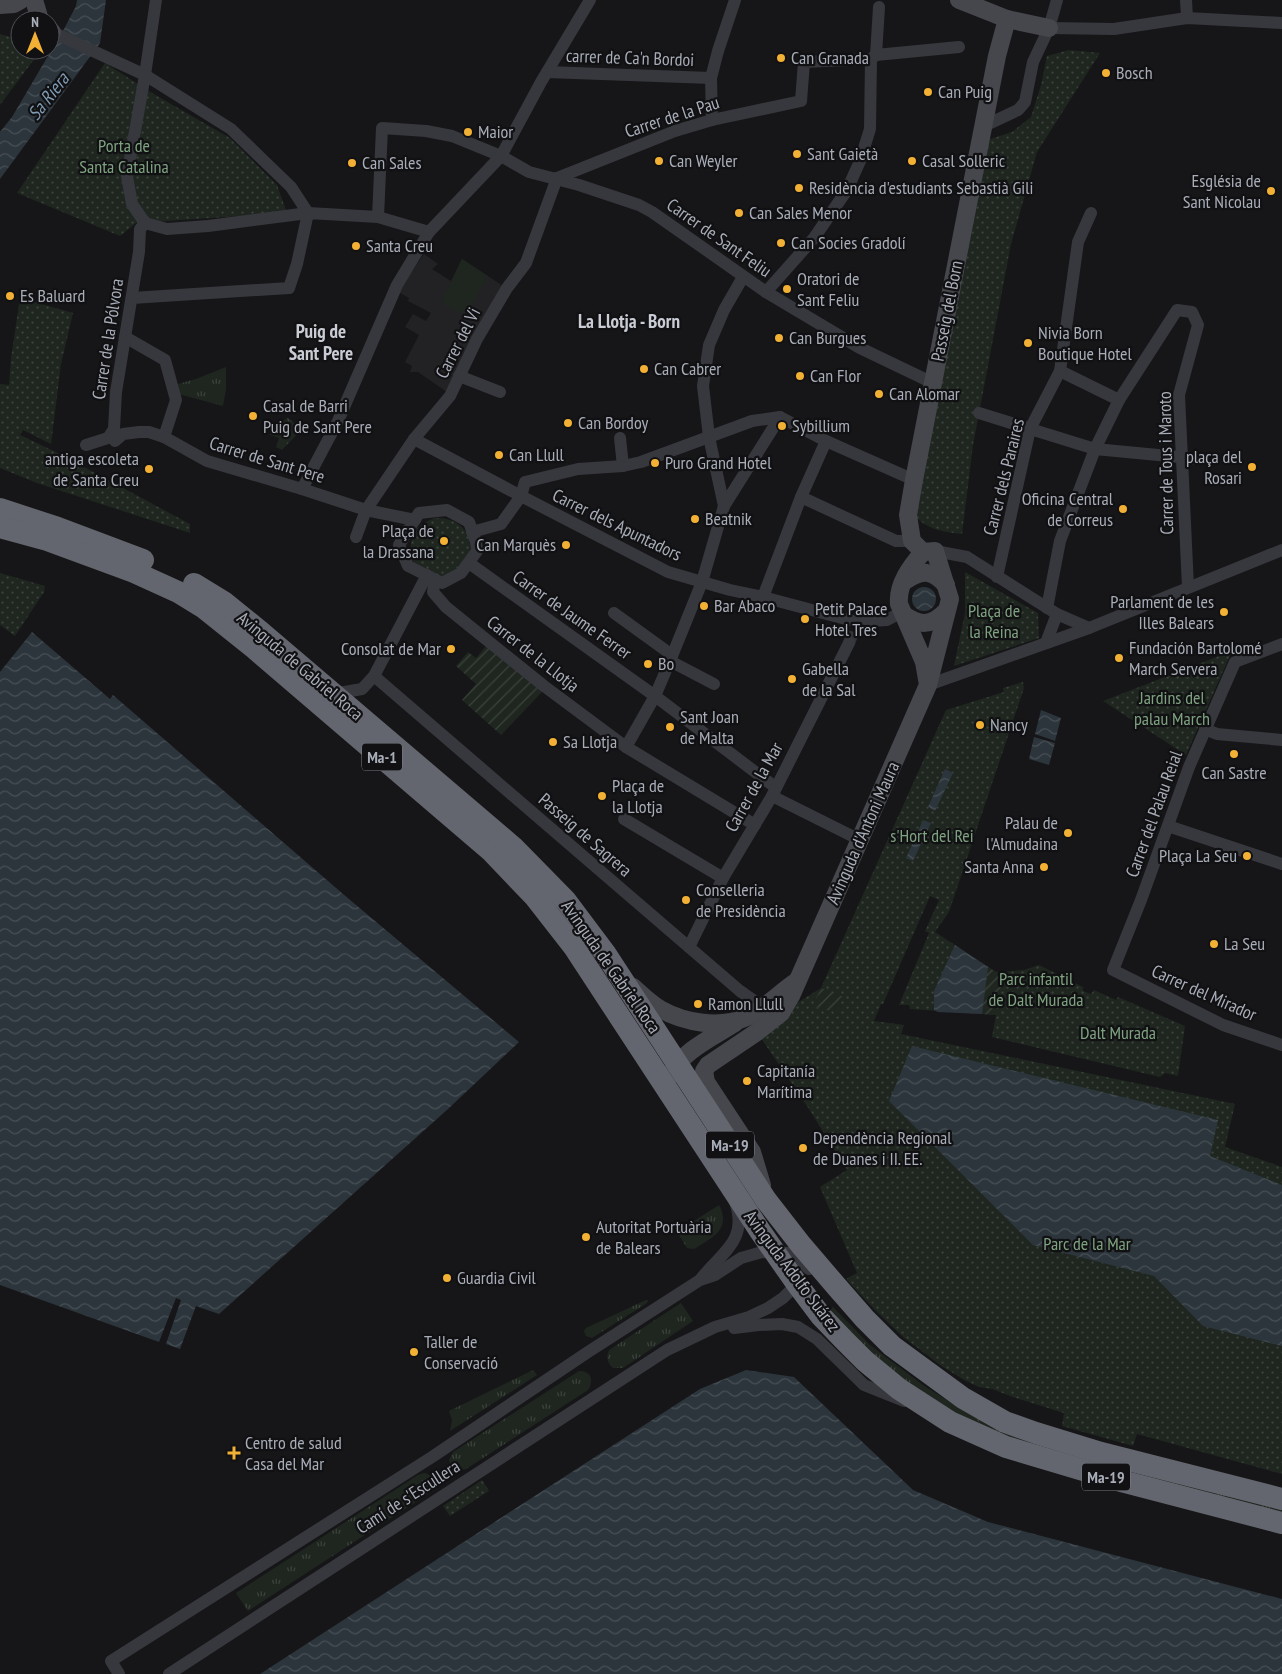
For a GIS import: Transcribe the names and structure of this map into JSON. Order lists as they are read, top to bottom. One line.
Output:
{"streets":{"highway":["Avinguda de Gabriel Roca","Ma-1","Ma-19","Avinguda Adolfo Suárez"],"street":["carrer de Ca'n Bordoi","Carrer de la Pau","Carrer de Sant Feliu","Passeig del Born","Carrer de la Pólvora","Carrer del Vi","Carrer de Sant Pere","Carrer de Tous i Maroto","Carrer dels Paraires","Carrer dels Apuntadors","Carrer de Jaume Ferrer","Carrer de la Llotja","Carrer de la Mar","Carrer del Palau Reial","Avinguda d'Antoni Maura","Passeig de Sagrera","Carrer del Mirador","Camí de s'Escullera"]},"crossings":[["Carrer de la Pau","Carrer de Sant Feliu"],["Carrer de la Pau","Carrer del Vi"],["Carrer de Sant Feliu","Passeig del Born"],["Carrer de Sant Feliu","Carrer del Vi"],["Carrer del Vi","Carrer de Sant Pere"],["Carrer del Vi","Carrer dels Apuntadors"],["Carrer de Sant Pere","Carrer de Jaume Ferrer"],["Carrer de Sant Pere","Carrer de la Llotja"],["Carrer de Jaume Ferrer","Carrer de la Llotja"],["Carrer de Jaume Ferrer","Carrer de la Mar"],["Carrer de Jaume Ferrer","Avinguda d'Antoni Maura"],["Carrer de la Llotja","Carrer de la Mar"],["Avinguda de Gabriel Roca","Avinguda Adolfo Suárez"],["Carrer de la Mar","Passeig de Sagrera"],["Carrer del Palau Reial","Carrer del Mirador"],["Avinguda d'Antoni Maura","Passeig de Sagrera"]],"districts":["La Llotja - Born","Puig de Sant Pere"],"water":["Sa Riera"],"parks":["Porta de Santa Catalina","Plaça de la Reina","Jardins del palau March","s'Hort del Rei","Parc infantil de Dalt Murada","Dalt Murada","Parc de la Mar"],"places":{"other":["Can Granada","Bosch","Can Puig","Maior","Sant Gaietà","Can Weyler","Casal Solleric","Can Sales","Residència d'estudiants Sebastià Gili","Església de Sant Nicolau","Can Sales Menor","Can Socies Gradolí","Santa Creu","Oratori de Sant Feliu","Es Baluard","Can Burgues","Nivia Born Boutique Hotel","Can Cabrer","Can Flor","Can Alomar","Casal de Barri Puig de Sant Pere","Can Bordoy","Sybillium","Can Llull","Puro Grand Hotel","plaça del Rosari","antiga escoleta de Santa Creu","Oficina Central de Correus","Beatnik","Plaça de la Drassana","Can Marquès","Bar Abaco","Parlament de les Illes Balears","Petit Palace Hotel Tres","Consolat de Mar","Fundación Bartolomé March Servera","Bo","Gabella de la Sal","Nancy","Sant Joan de Malta","Sa Llotja","Can Sastre","Plaça de la Llotja","Palau de l'Almudaina","Plaça La Seu","Santa Anna","Conselleria de Presidència","La Seu","Ramon Llull","Capitanía Marítima","Dependència Regional de Duanes i II. EE.","Autoritat Portuària de Balears","Guardia Civil","Taller de Conservació"],"health":["Centro de salud Casa del Mar"]},"north":"top"}
